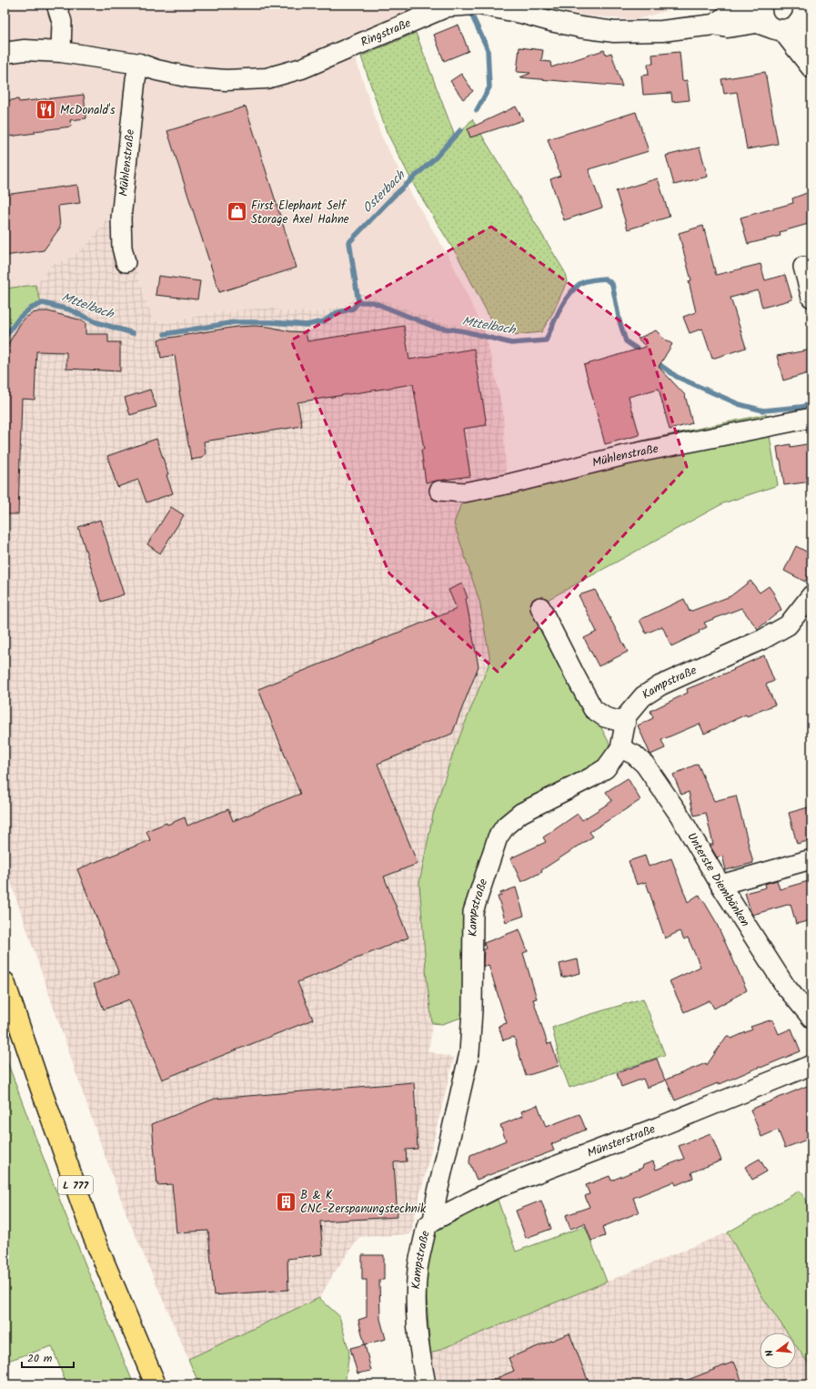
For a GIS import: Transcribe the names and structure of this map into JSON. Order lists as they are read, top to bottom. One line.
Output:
{"streets":{"highway":["L 777"],"street":["Ringstraße","Mühlenstraße","Kampstraße","Unterste Diembänken","Münsterstraße"]},"crossings":[["Ringstraße","Mühlenstraße"],["Kampstraße","Unterste Diembänken"],["Kampstraße","Münsterstraße"]],"water":["Osterbach","Mttelbach"],"places":{"restaurant":["McDonald's"],"shop":["First Elephant Self Storage Axel Hahne"],"building":["B & K CNC-Zerspanungstechnik"]},"scale_bar":"20 m","north":"left"}
